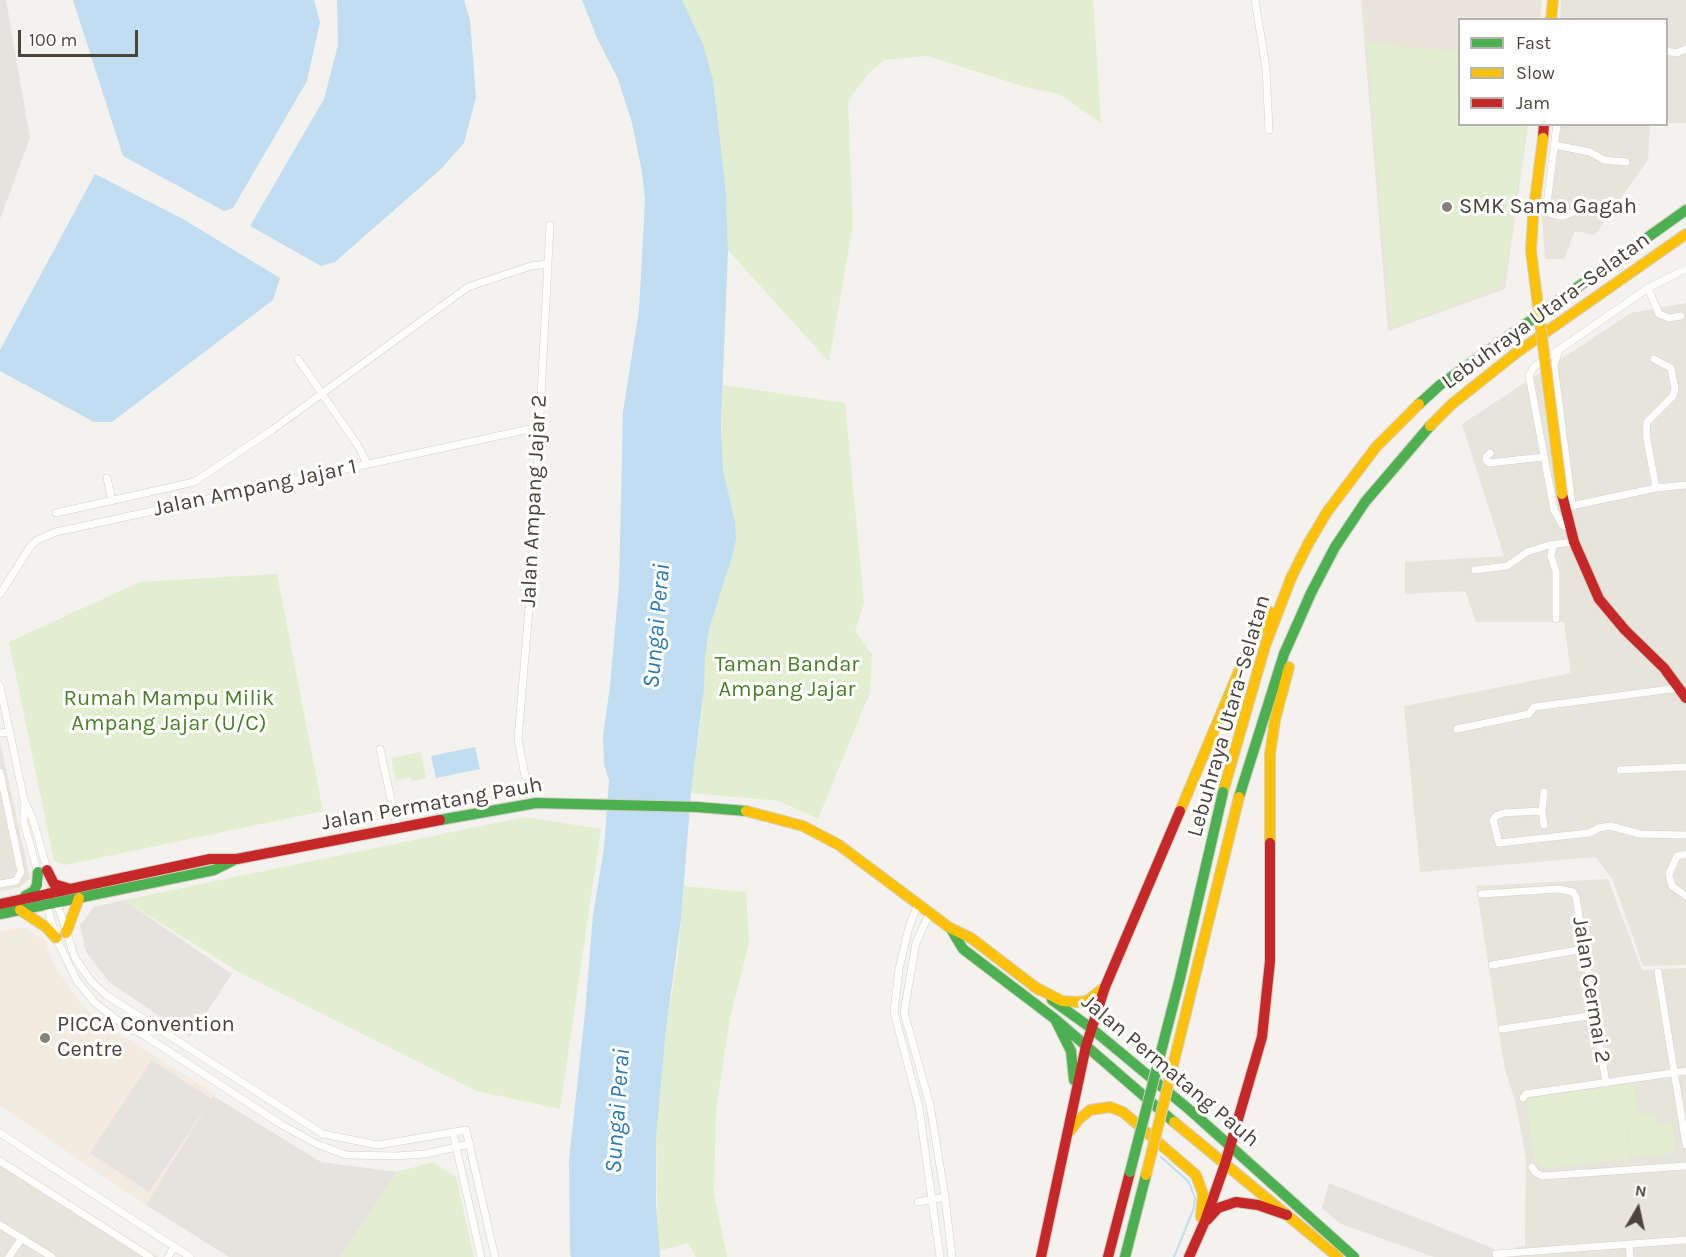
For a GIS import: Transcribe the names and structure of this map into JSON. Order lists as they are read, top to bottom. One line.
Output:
{"streets":{"main road":["Lebuhraya Utara–Selatan","Jalan Permatang Pauh"],"street":["Jalan Ampang Jajar 1","Jalan Ampang Jajar 2","Jalan Cermai 2"]},"crossings":[["Jalan Ampang Jajar 1","Jalan Ampang Jajar 2"]],"water":["Sungai Perai"],"parks":["Taman Bandar Ampang Jajar","Rumah Mampu Milik Ampang Jajar (U/C)"],"places":["SMK Sama Gagah","PICCA Convention Centre"],"legend":["Fast","Slow","Jam"],"scale_bar":"100 m","north":"top"}
